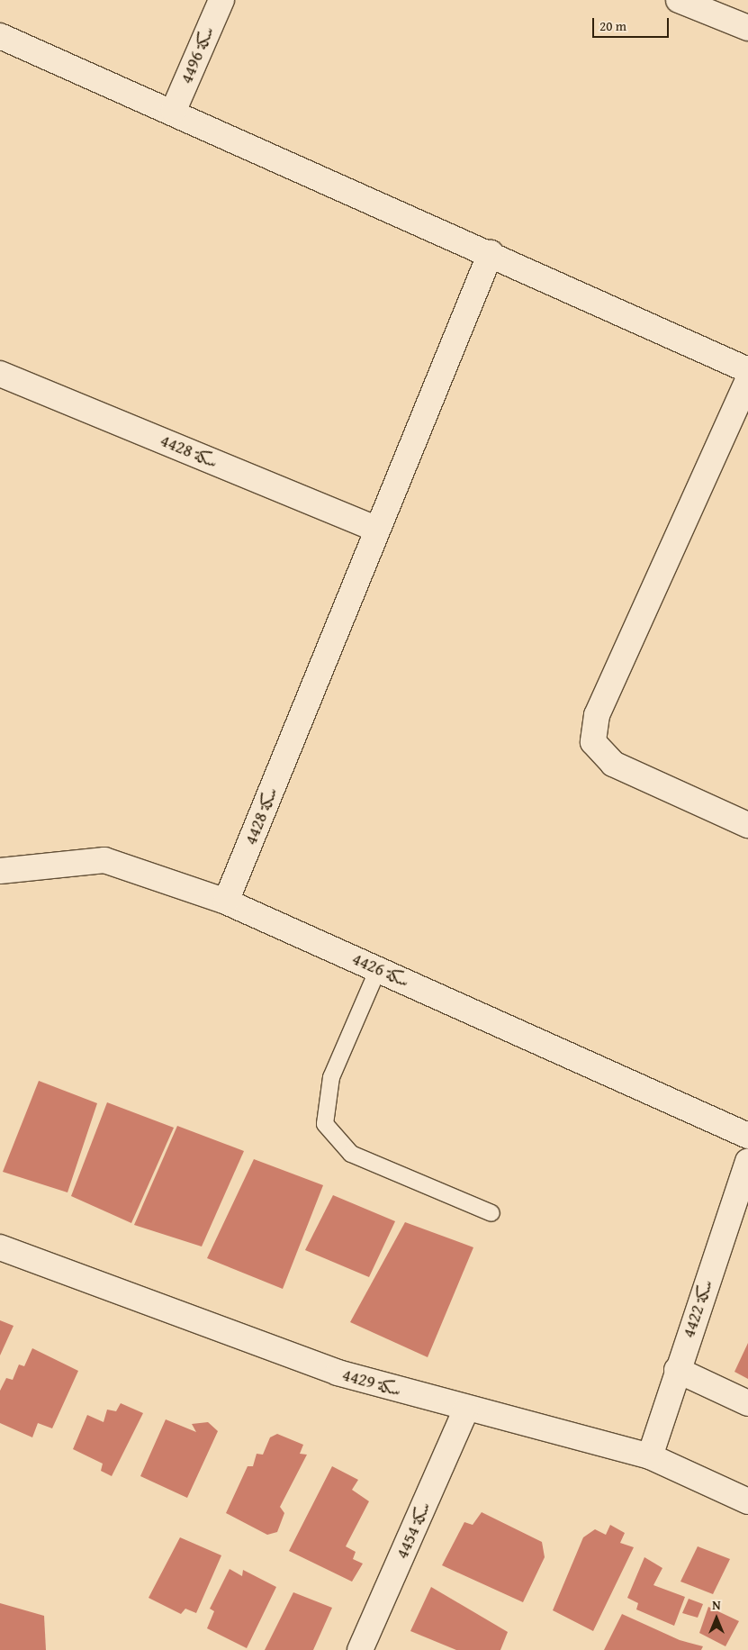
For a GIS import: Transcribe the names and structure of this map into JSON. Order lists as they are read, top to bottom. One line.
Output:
{"streets":{"street":["سكة 4496","سكة 4428","سكة 4426","سكة 4422","سكة 4429","سكة 4454"]},"crossings":[["سكة 4428","سكة 4426"],["سكة 4422","سكة 4429"],["سكة 4429","سكة 4454"]],"scale_bar":"20 m","north":"top"}
